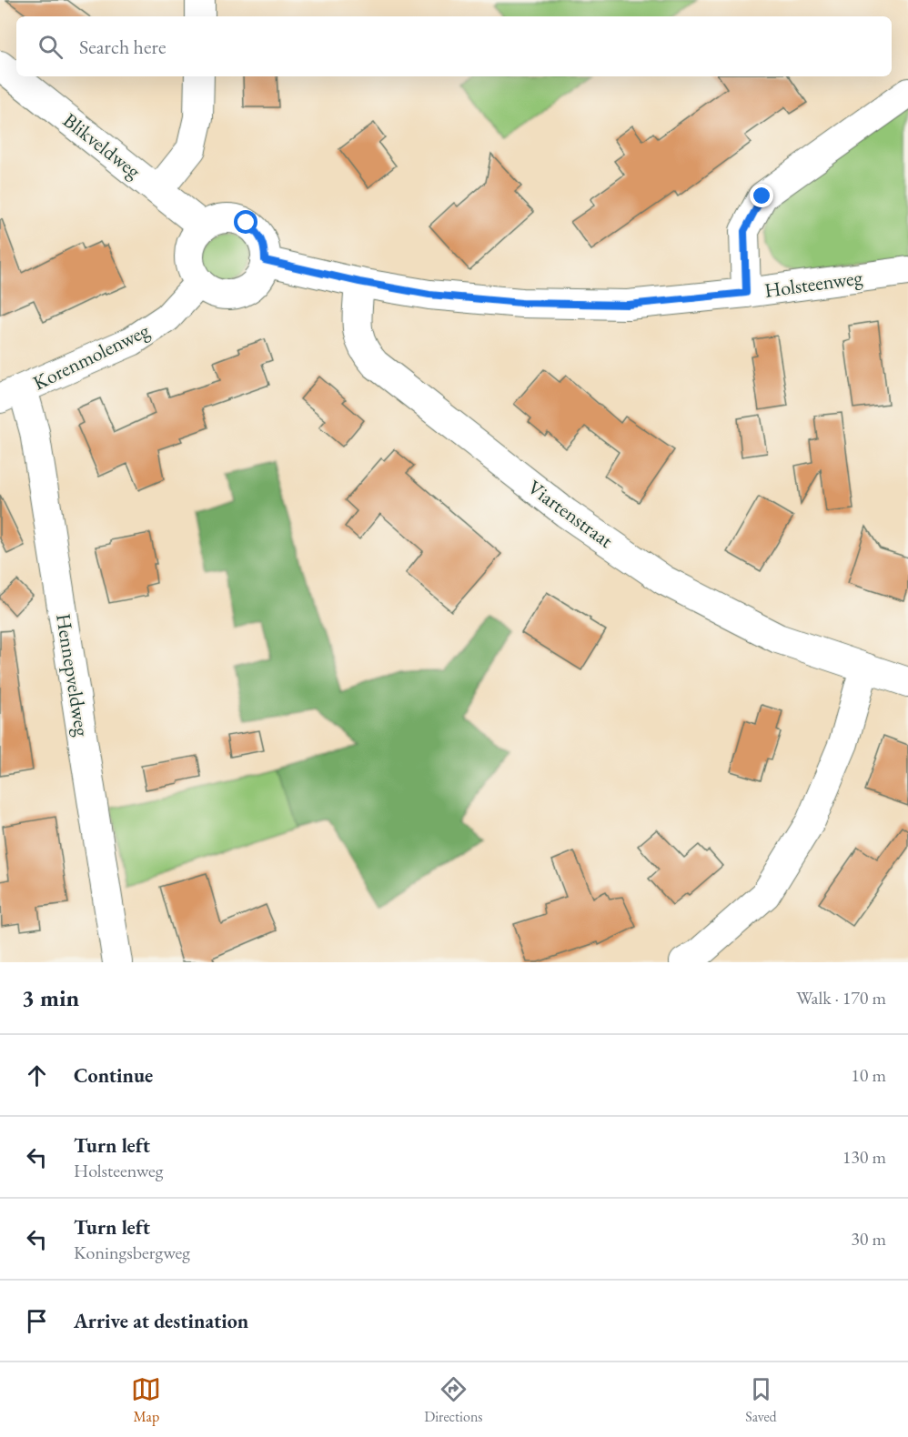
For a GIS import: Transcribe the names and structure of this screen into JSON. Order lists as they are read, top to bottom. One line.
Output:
{"streets":{"street":["Blikveldweg","Holsteenweg","Korenmolenweg","Viartenstraat","Hennepveldweg"]},"crossings":[["Blikveldweg","Holsteenweg"],["Blikveldweg","Korenmolenweg"],["Holsteenweg","Korenmolenweg"],["Holsteenweg","Viartenstraat"],["Korenmolenweg","Hennepveldweg"]],"page":{"search":"Search here","heading":["3 min","Walk · 170 m"],"list":[["Continue","10 m"],["Turn left","Holsteenweg","130 m"],["Turn left","Koningsbergweg","30 m"],"Arrive at destination"],"nav":["Map","Directions","Saved"]}}
